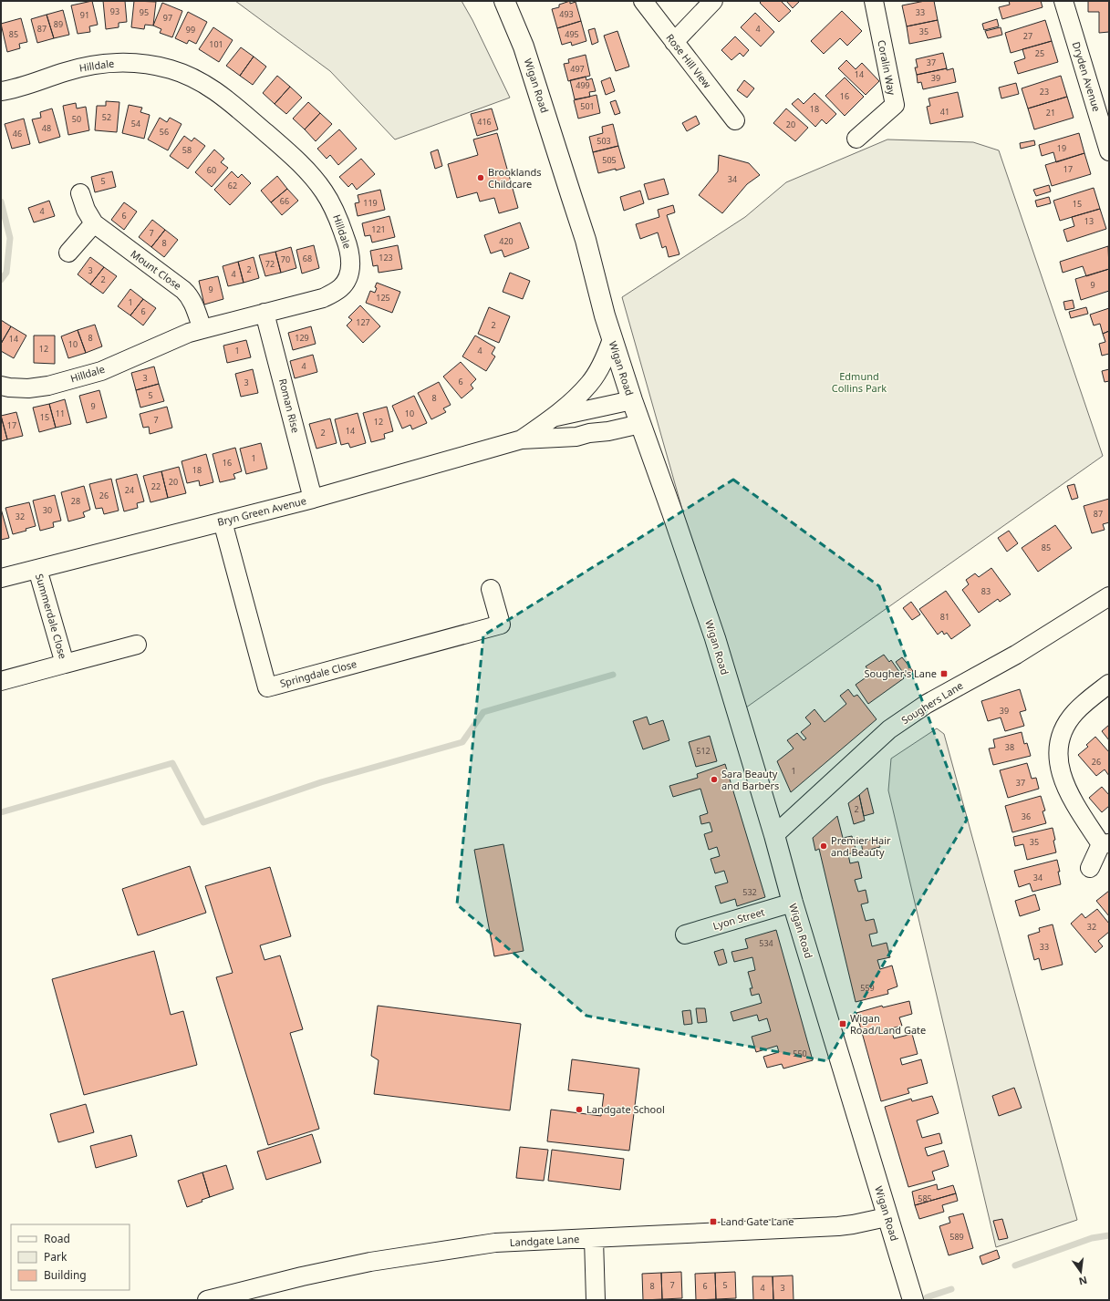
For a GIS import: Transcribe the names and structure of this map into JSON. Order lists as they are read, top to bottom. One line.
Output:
{"streets":{"main road":["Wigan Road"],"street":["Rose Hill View","Hilldale","Coralin Way","Dryden Avenue","Mount Close","Roman Rise","Bryn Green Avenue","Summerdale Close","Springdale Close","Soughers Lane","Lyon Street","Landgate Lane"]},"crossings":[["Hilldale","Mount Close"],["Hilldale","Roman Rise"],["Wigan Road","Bryn Green Avenue"],["Wigan Road","Soughers Lane"],["Wigan Road","Lyon Street"],["Wigan Road","Landgate Lane"],["Roman Rise","Bryn Green Avenue"],["Bryn Green Avenue","Summerdale Close"],["Bryn Green Avenue","Springdale Close"]],"parks":["Edmund Collins Park"],"places":{"other":["Brooklands Childcare","Sara Beauty and Barbers","Premier Hair and Beauty","Landgate School"],"transit":["Sougher's Lane","Wigan Road/Land Gate","Land Gate Lane"]},"house_numbers":["93","95","33","493","91","97","89","87","4","99","35","85","495","27","101","25","37","497","14","39","499","23","16","501","18","41","21","52","50","416","54","20","48","56","46","503","19","58","505","17","60","34","5","62","66","119","15","4","6","13","121","7","420","8","123","68","70","72","2","3","4","2","9","9","125","1","6","127","2","8","129","14","10","12","1","4","4","3","6","3","5","8","9","11","10","15","7","12","17","14","2","1","16","18","20","22","24","26","28","30","87","32","85","83","81","39","38","512","26","1","37","2","36","35","34","532","32","534","33","559","550","585","589","7","5","8","6","4","3"],"legend":["Road","Park","Building"],"north":"bottom"}
